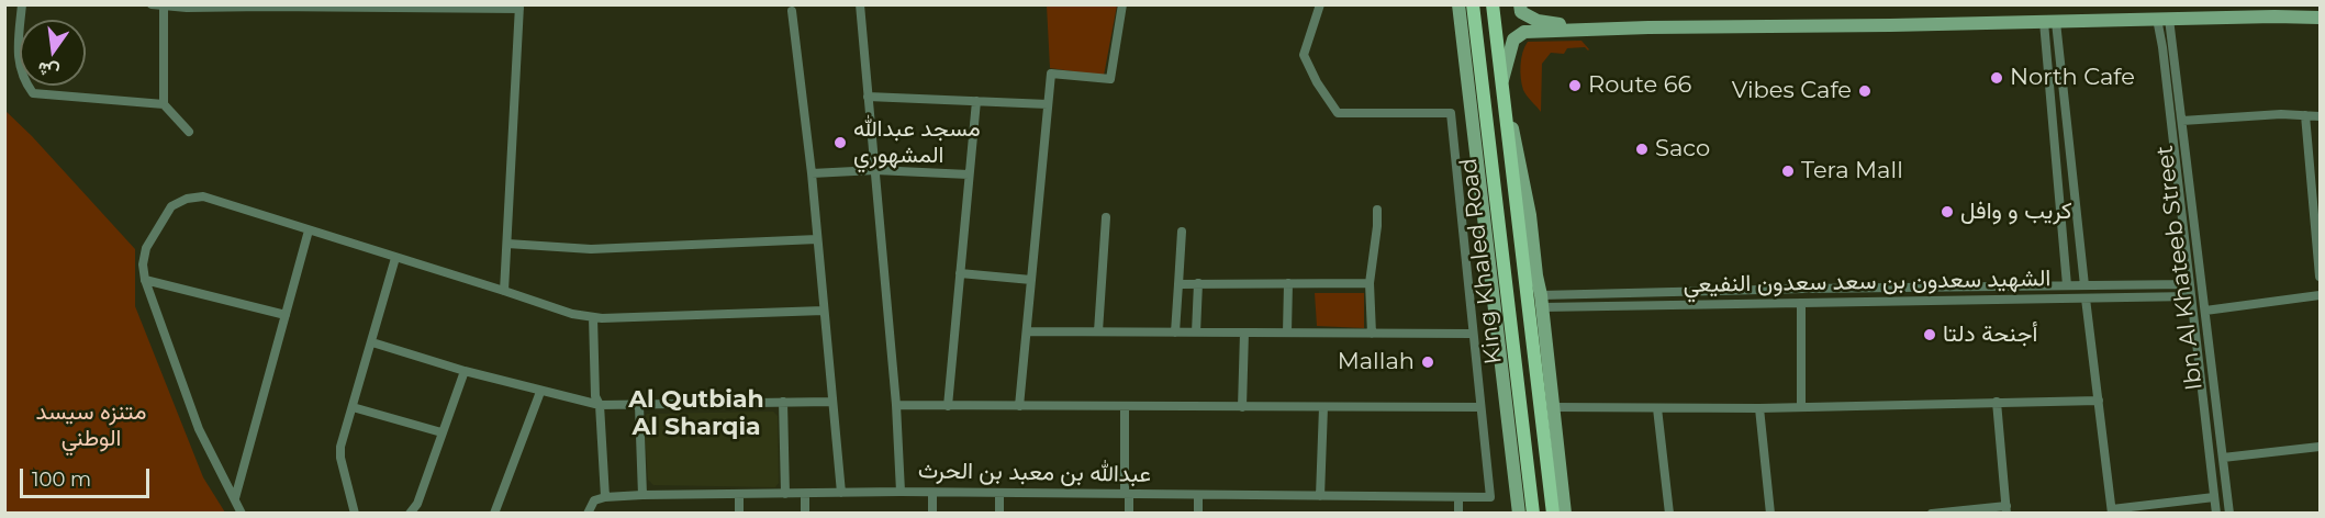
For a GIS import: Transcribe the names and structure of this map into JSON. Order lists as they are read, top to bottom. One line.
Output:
{"streets":{"main road":["King Khaled Road"],"street":["Ibn Al Khateeb Street","الشهيد سعدون بن سعد سعدون النفيعي","عبدالله بن معبد بن الحرث"]},"crossings":[["Ibn Al Khateeb Street","الشهيد سعدون بن سعد سعدون النفيعي"]],"districts":["Al Qutbiah Al Sharqia"],"parks":["متنزه سيسد الوطني"],"places":["North Cafe","Route 66","Vibes Cafe","مسجد عبدالله المشهوري","Saco","Tera Mall","كريب و وافل","أجنحة دلتا","Mallah"],"scale_bar":"100 m","north":"bottom"}
